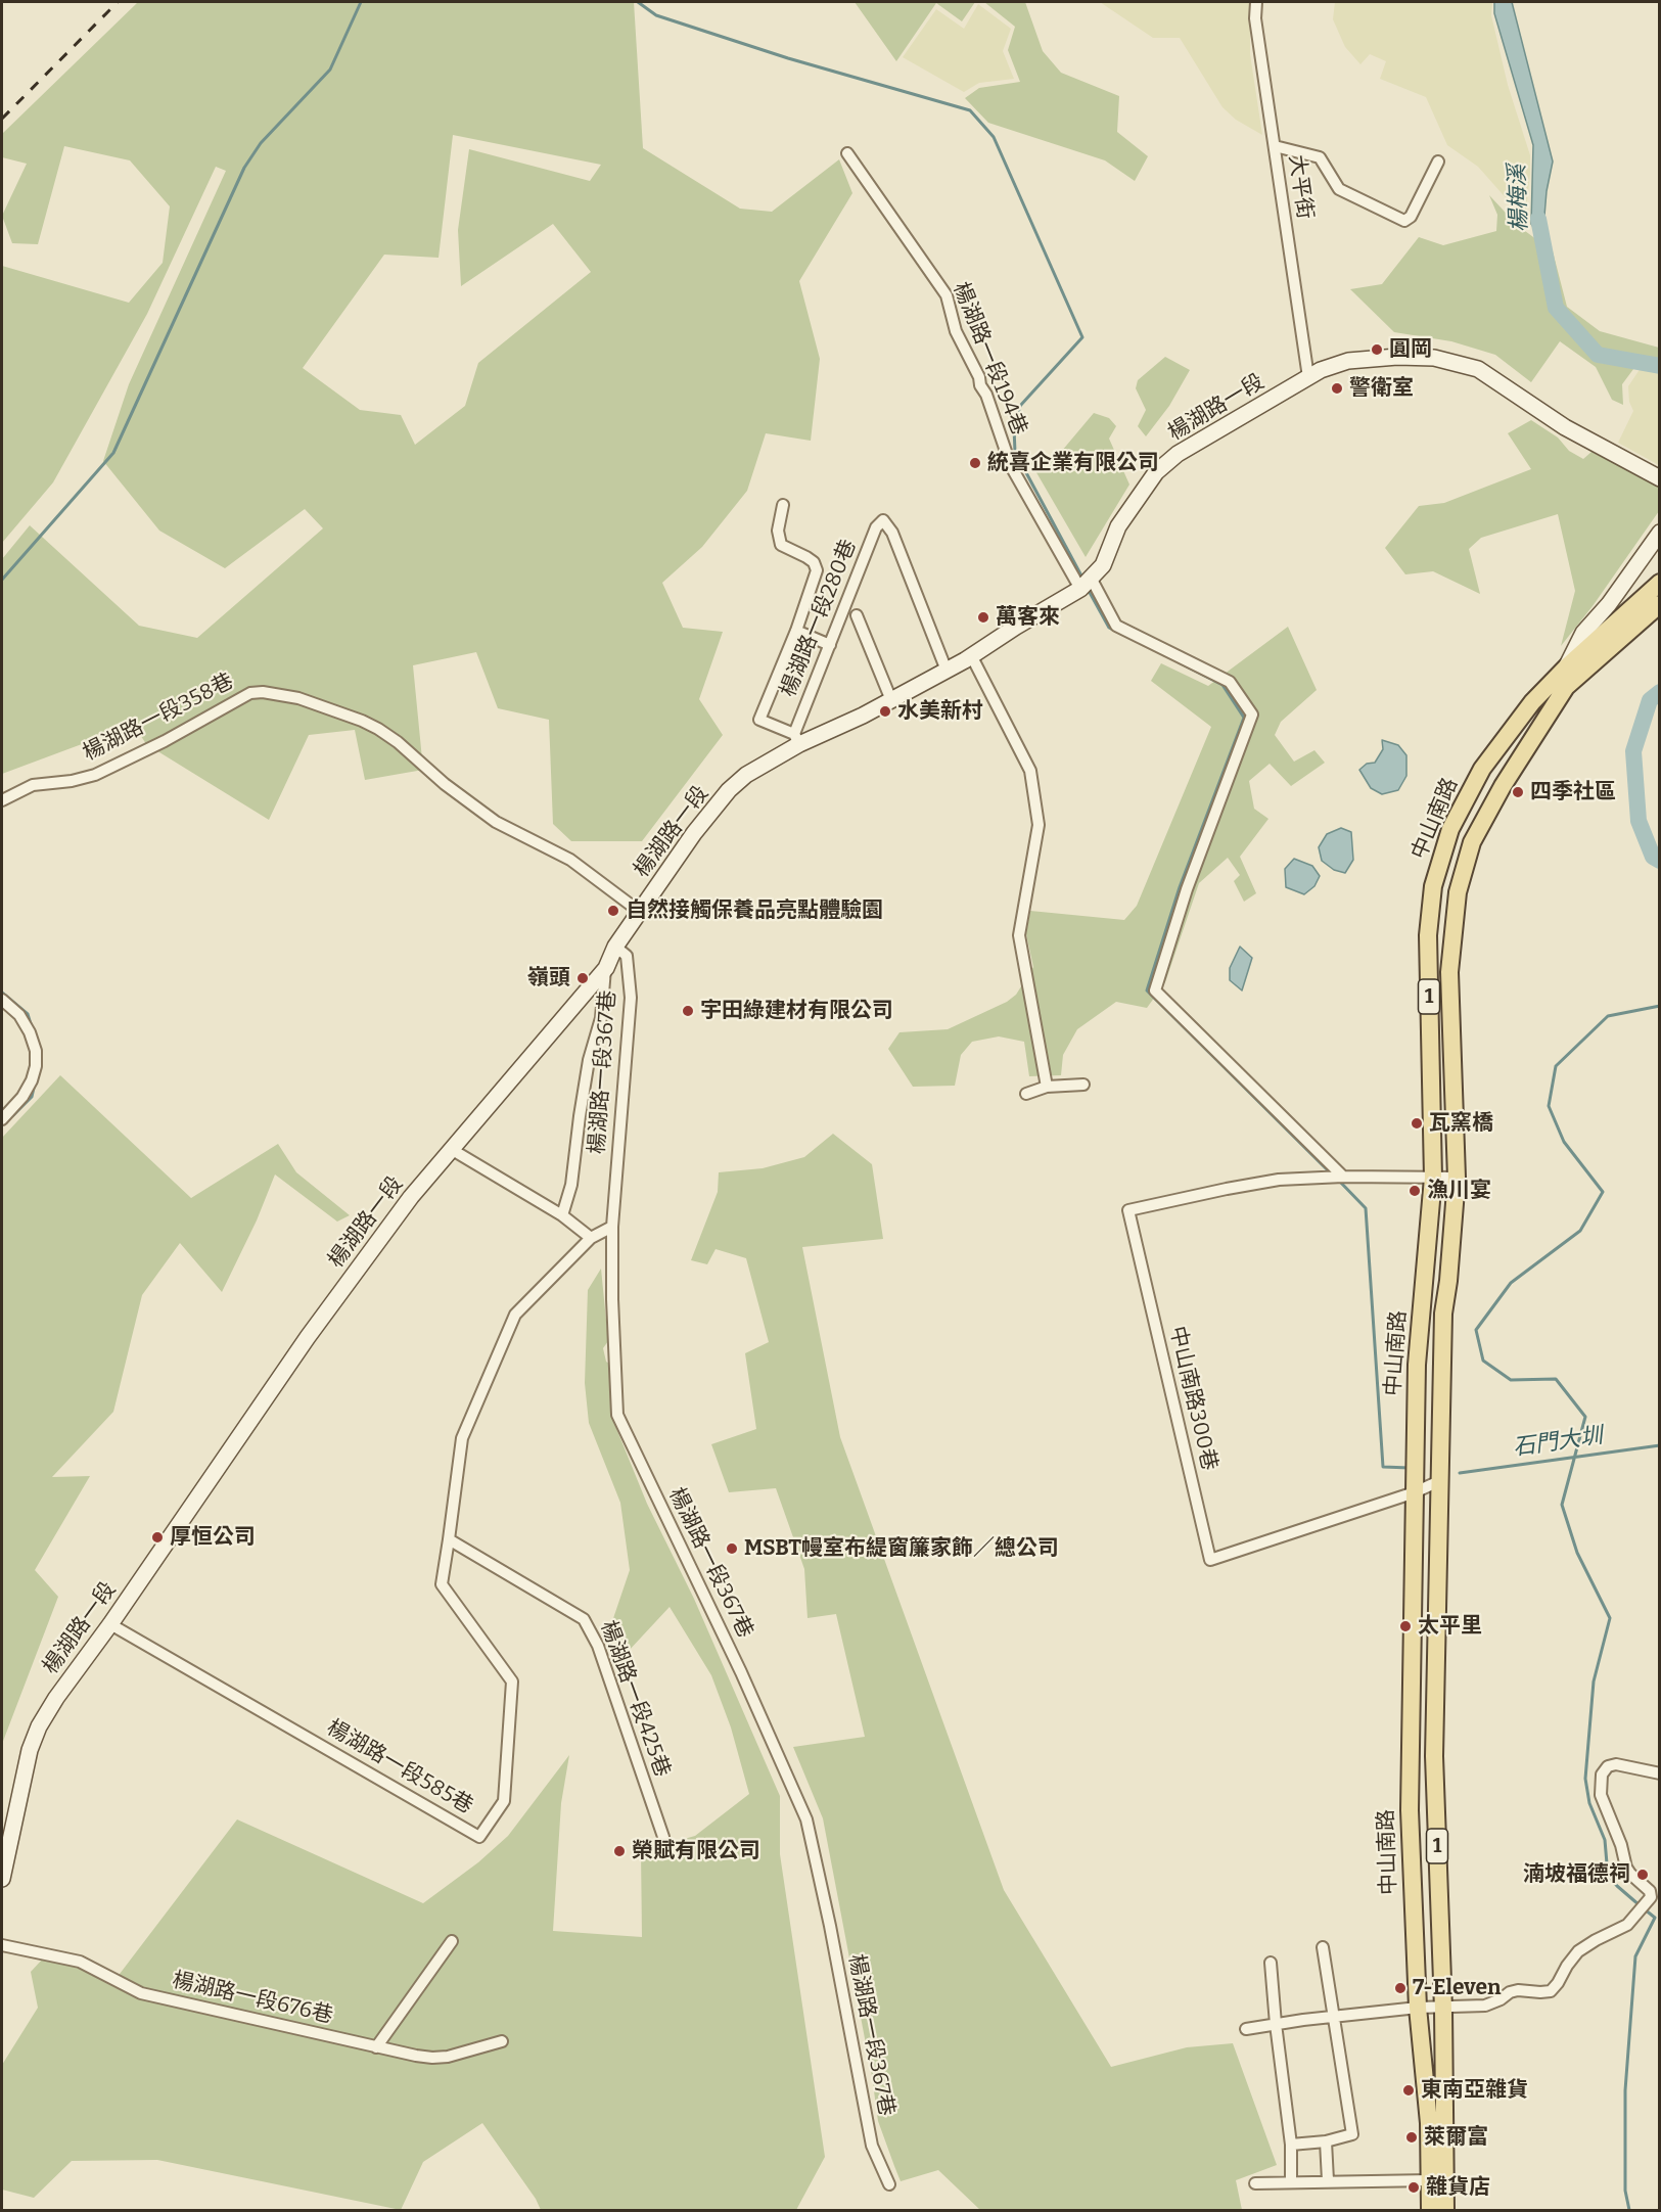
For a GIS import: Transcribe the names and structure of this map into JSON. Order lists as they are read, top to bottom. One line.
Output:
{"streets":{"main road":["中山南路","1"],"street":["大平街","楊湖路一段194巷","楊湖路一段","楊湖路一段280巷","楊湖路一段358巷","楊湖路一段367巷","中山南路300巷","楊湖路一段425巷","楊湖路一段585巷","楊湖路一段676巷"]},"crossings":[["大平街","楊湖路一段"],["楊湖路一段194巷","楊湖路一段"],["楊湖路一段194巷","中山南路300巷"],["楊湖路一段","楊湖路一段280巷"],["楊湖路一段","楊湖路一段358巷"],["楊湖路一段","楊湖路一段367巷"],["楊湖路一段","楊湖路一段585巷"],["中山南路","中山南路300巷"],["楊湖路一段425巷","楊湖路一段585巷"]],"water":["楊梅溪","石門大圳"],"places":["圓岡","警衛室","統喜企業有限公司","萬客來","水美新村","四季社區","自然接觸保養品亮點體驗園","嶺頭","宇田綠建材有限公司","瓦窯橋","漁川宴","厚恒公司","MSBT幔室布緹窗簾家飾／總公司","太平里","榮賦有限公司","湳坡福德祠","7-Eleven","東南亞雜貨","萊爾富","雜貨店"]}
